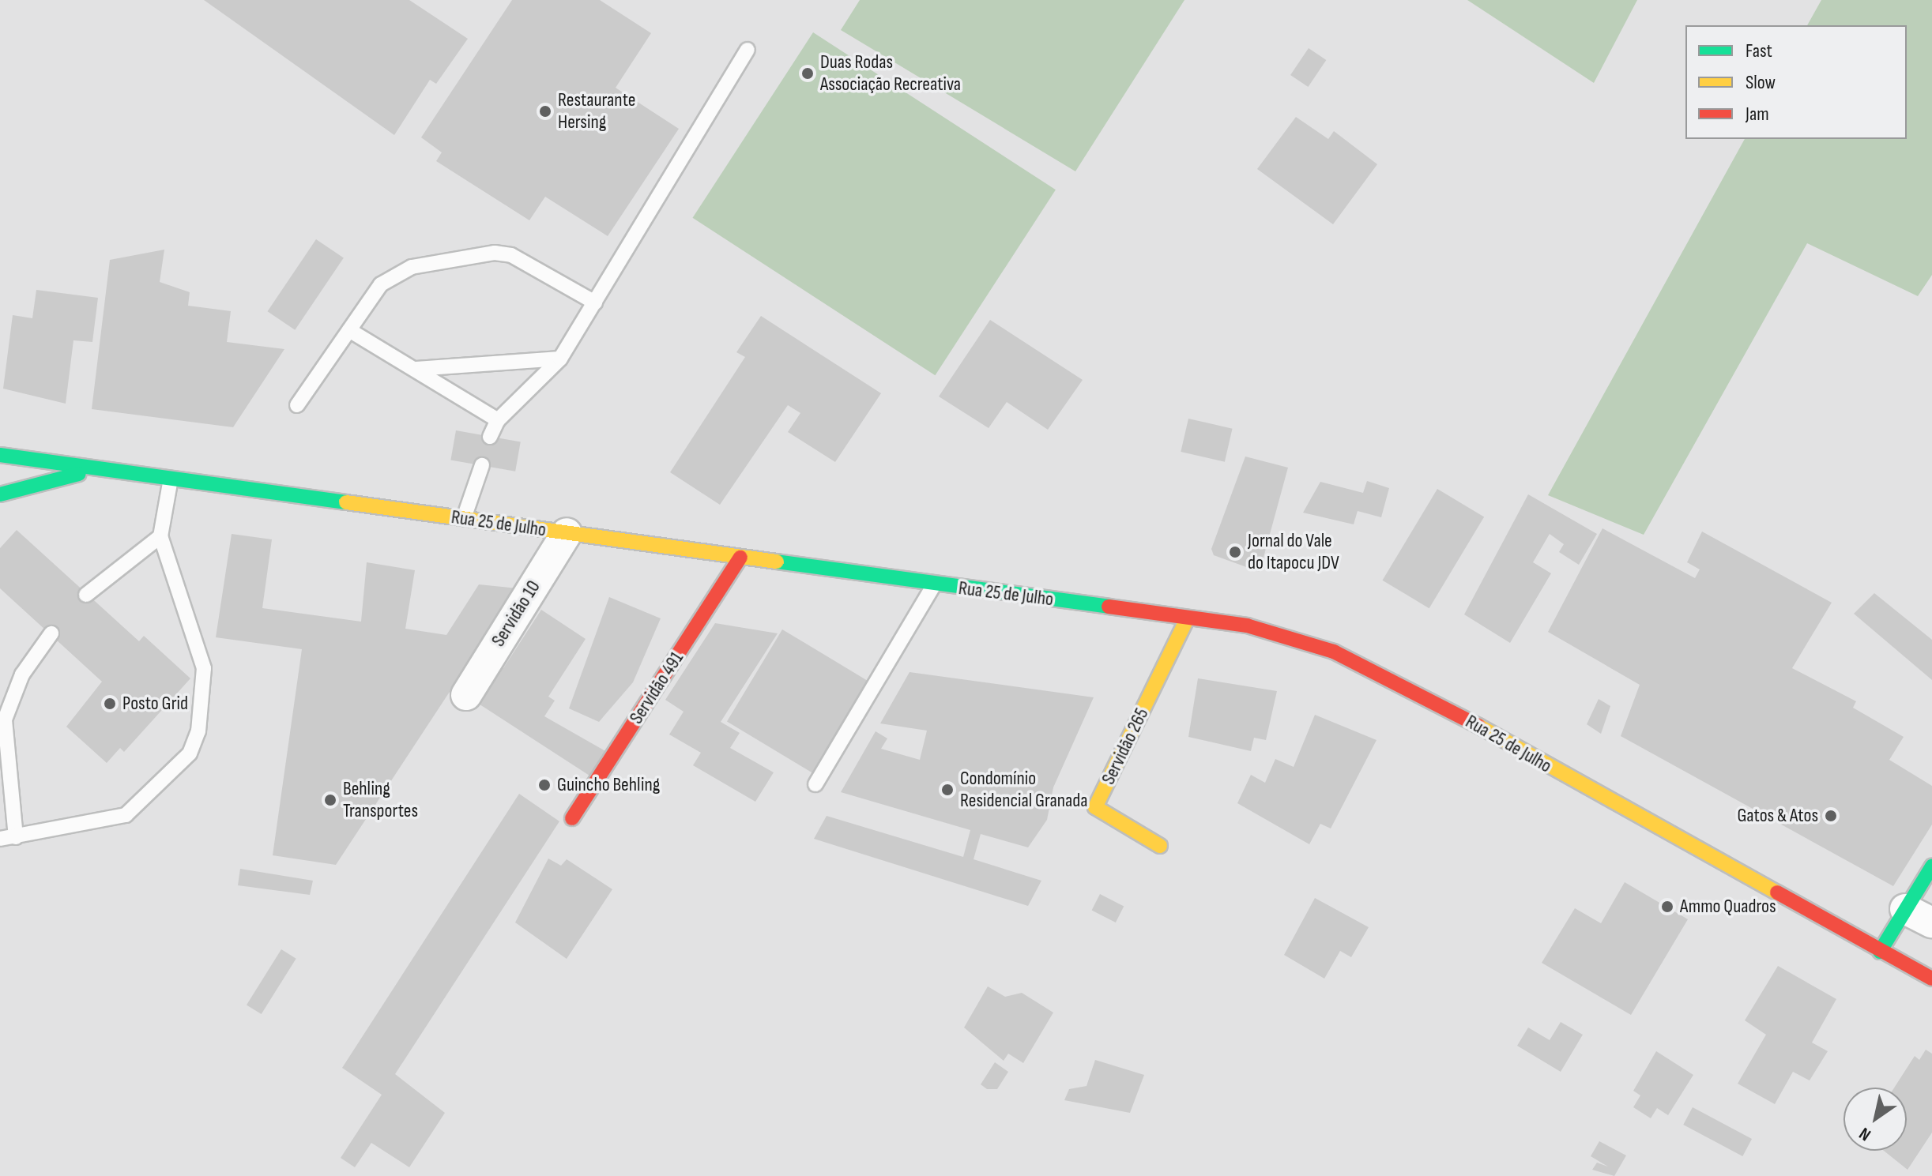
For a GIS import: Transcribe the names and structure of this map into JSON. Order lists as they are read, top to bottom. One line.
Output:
{"streets":{"main road":["Rua 25 de Julho","Servidão 491","Servidão 265"],"street":["Servidão 10"]},"crossings":[["Rua 25 de Julho","Servidão 10"],["Rua 25 de Julho","Servidão 491"],["Rua 25 de Julho","Servidão 265"]],"places":["Duas Rodas Associação Recreativa","Restaurante Hersing","Jornal do Vale do Itapocu JDV","Posto Grid","Guincho Behling","Condomínio Residencial Granada","Behling Transportes","Gatos & Atos","Ammo Quadros"],"legend":["Fast","Slow","Jam"],"north":"bottom left"}
